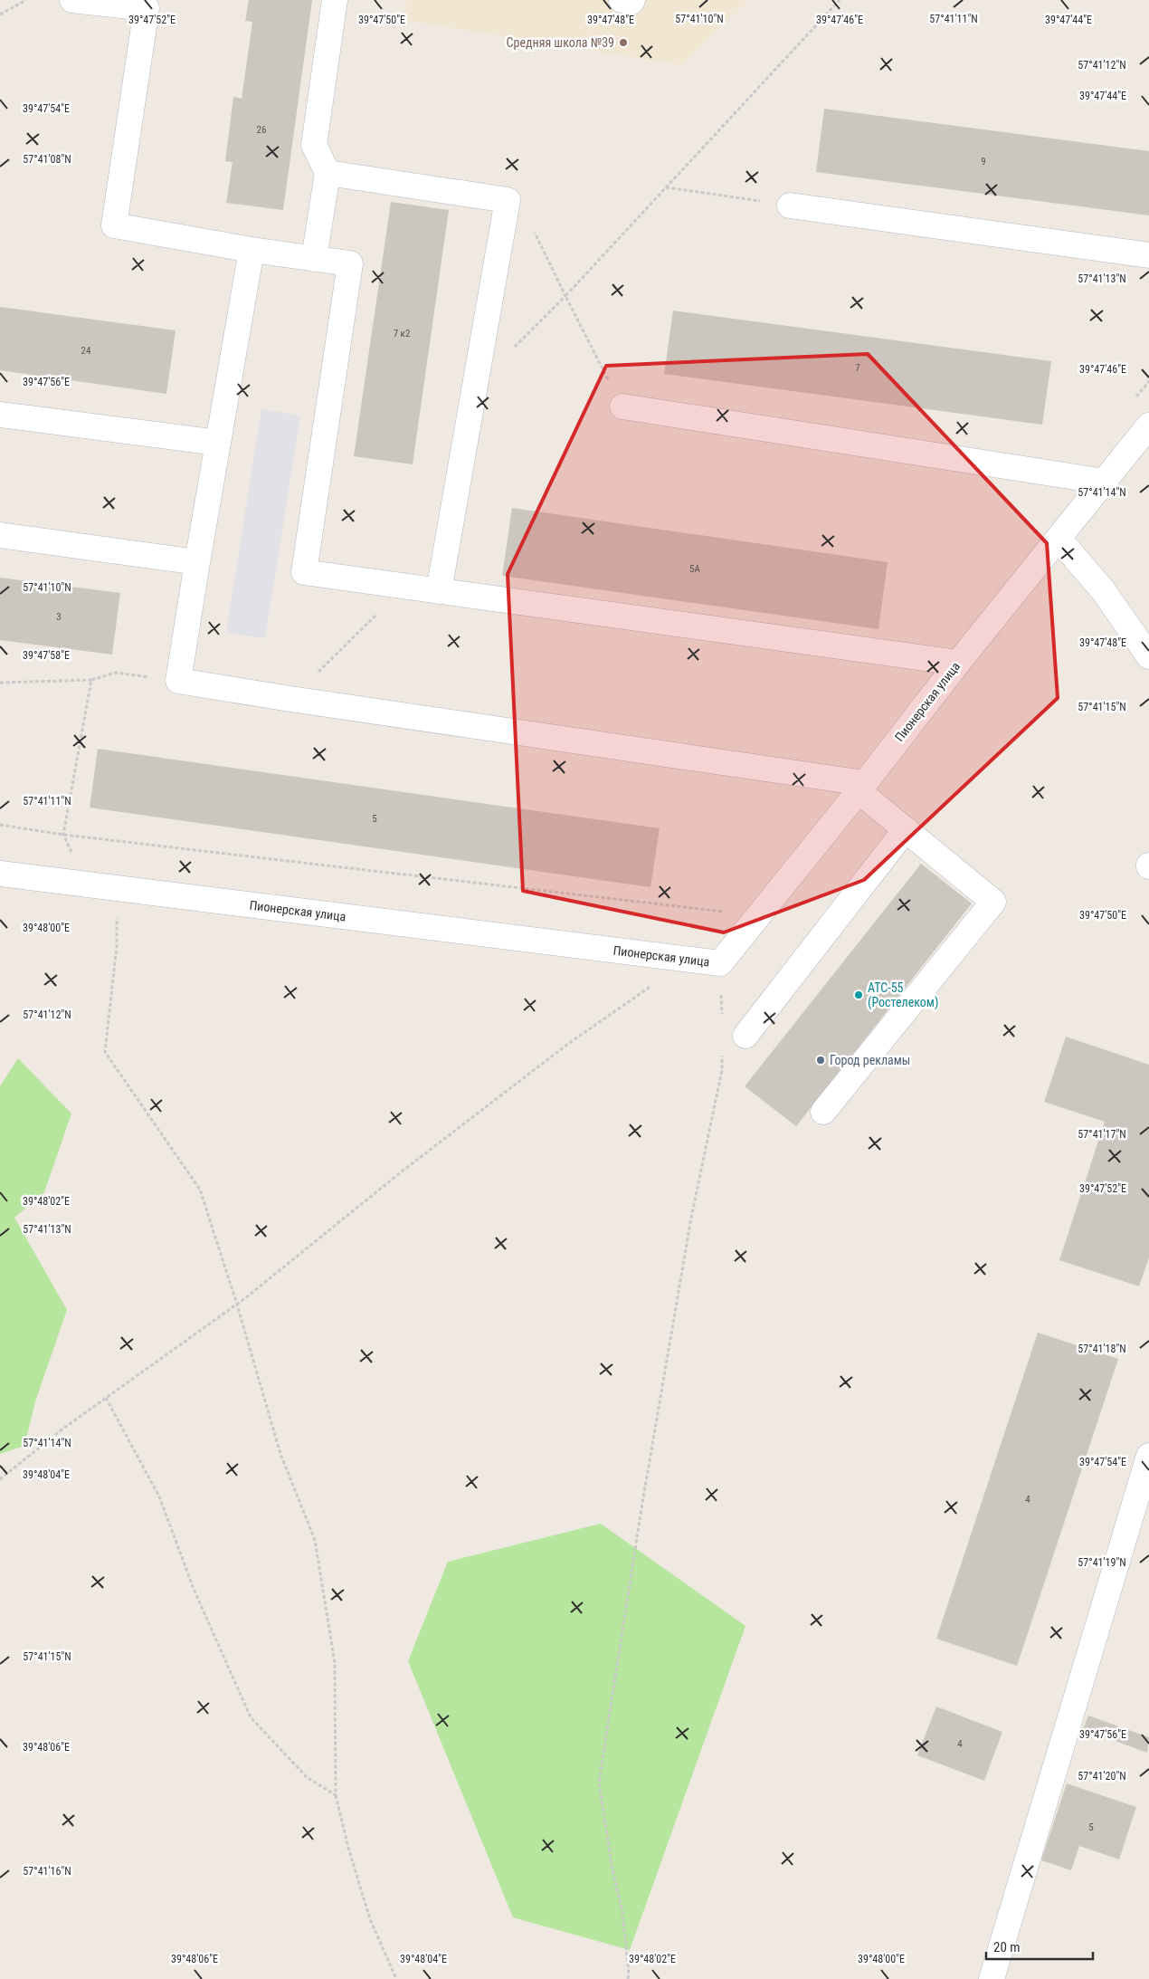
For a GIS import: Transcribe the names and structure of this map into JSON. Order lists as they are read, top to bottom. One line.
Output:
{"streets":{"street":["Пионерская улица"]},"places":["Средняя школа №39","АТС-55 (Ростелеком)","Город рекламы"],"house_numbers":["26","9","7 к2","24","7","5А","3","5","4","4","5"],"scale_bar":"20 m","coordinates":["57°41'10\"N","57°41'11\"N","39°47'44\"E","39°47'52\"E","39°47'50\"E","39°47'48\"E","39°47'46\"E","57°41'12\"N","39°47'54\"E","57°41'08\"N","57°41'13\"N","39°47'56\"E","57°41'14\"N","39°47'58\"E","57°41'15\"N","39°48'00\"E","57°41'17\"N","39°48'02\"E","57°41'18\"N","39°48'04\"E","57°41'19\"N","39°48'06\"E","57°41'20\"N","57°41'16\"N"]}
